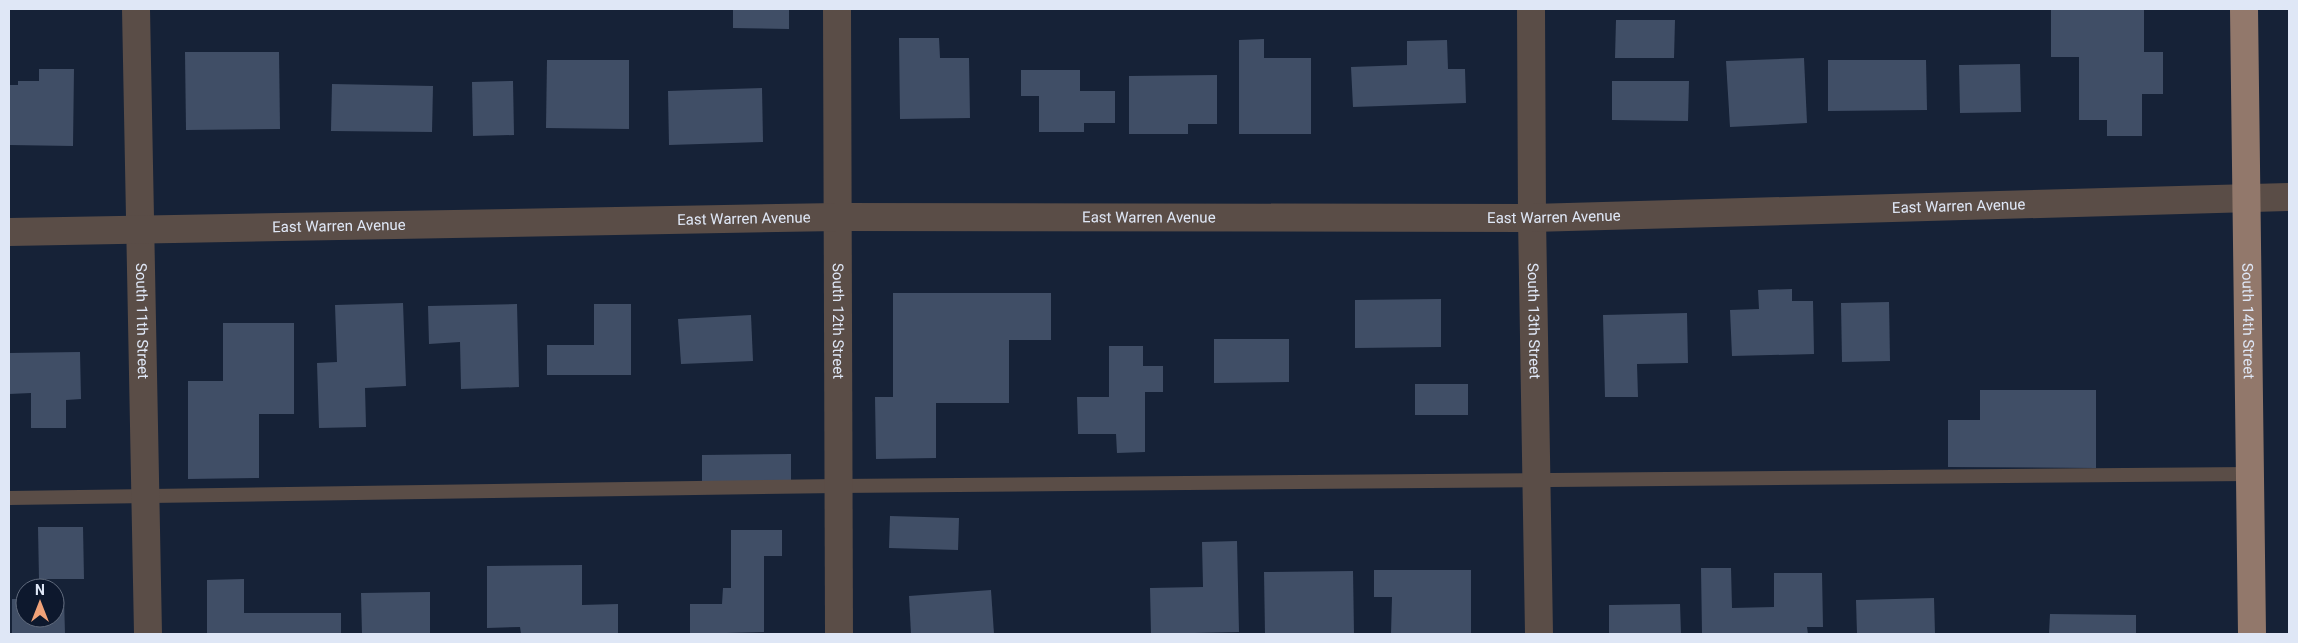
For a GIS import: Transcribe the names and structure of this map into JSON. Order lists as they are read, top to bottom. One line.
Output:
{"streets":{"main road":["South 14th Street"],"street":["East Warren Avenue","South 11th Street","South 12th Street","South 13th Street"]},"crossings":[["East Warren Avenue","South 14th Street"],["East Warren Avenue","South 11th Street"],["East Warren Avenue","South 12th Street"],["East Warren Avenue","South 13th Street"]],"north":"top"}
